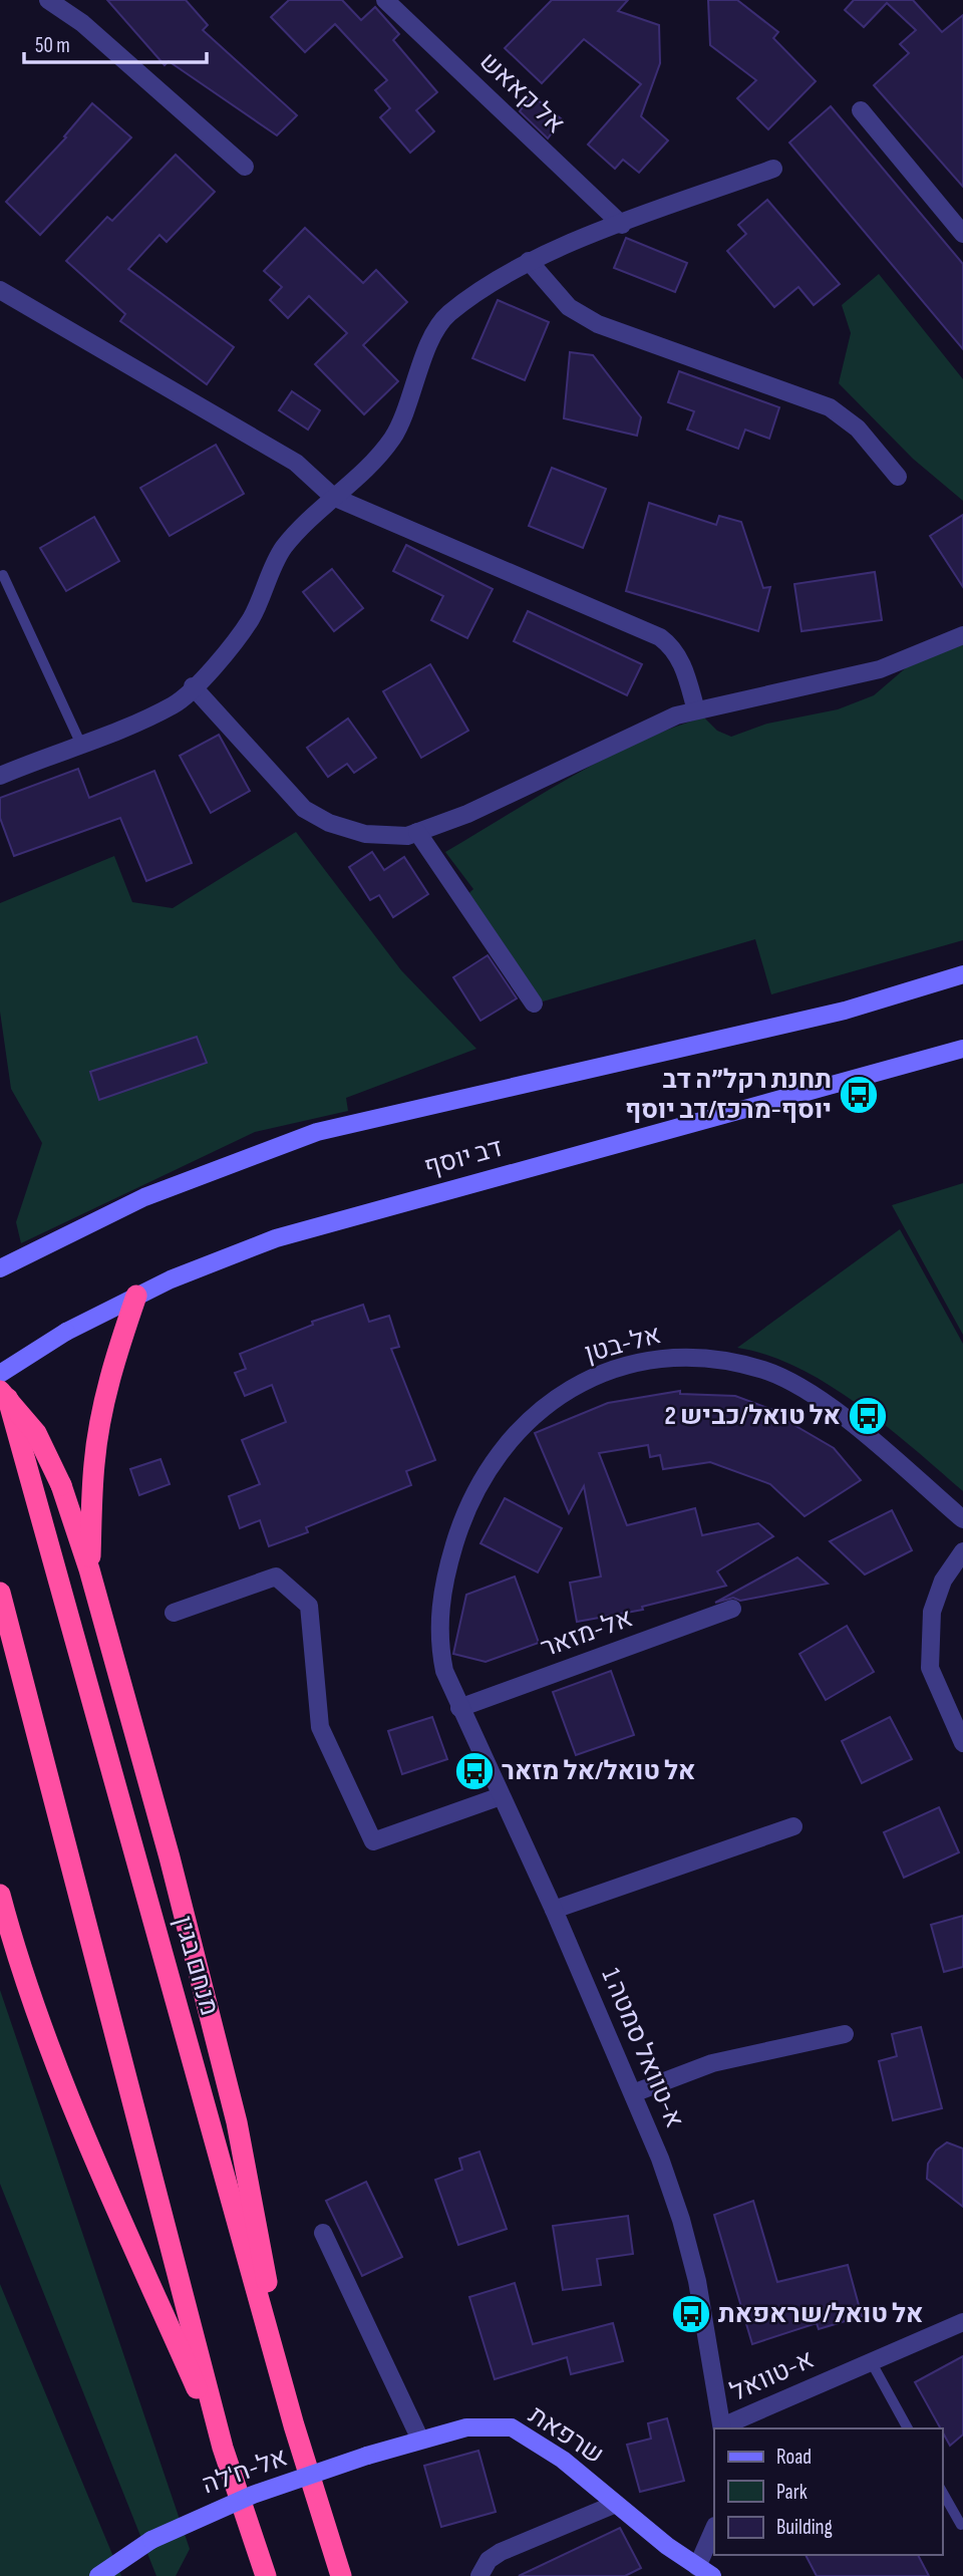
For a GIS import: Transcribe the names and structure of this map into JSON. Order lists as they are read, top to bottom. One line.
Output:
{"streets":{"highway":["מנחם בגין"],"main road":["דב יוסף","שרפאת","אל-ח'לה"],"street":["אל קאאש","אל-בטן","אל-מזאר","א-טוואל סמטה 1","א-טוואל"]},"crossings":[["דב יוסף","מנחם בגין"],["אל-בטן","אל-מזאר"],["אל-בטן","א-טוואל סמטה 1"],["אל-מזאר","א-טוואל סמטה 1"],["א-טוואל סמטה 1","א-טוואל"],["שרפאת","אל-ח'לה"]],"places":{"bus stop":["תחנת רקל״ה דב יוסף-מרכז/דב יוסף","אל טואל/כביש 2","אל טואל/אל מזאר","אל טואל/שראפאת"]},"legend":["Road","Park","Building"],"scale_bar":"50 m"}
